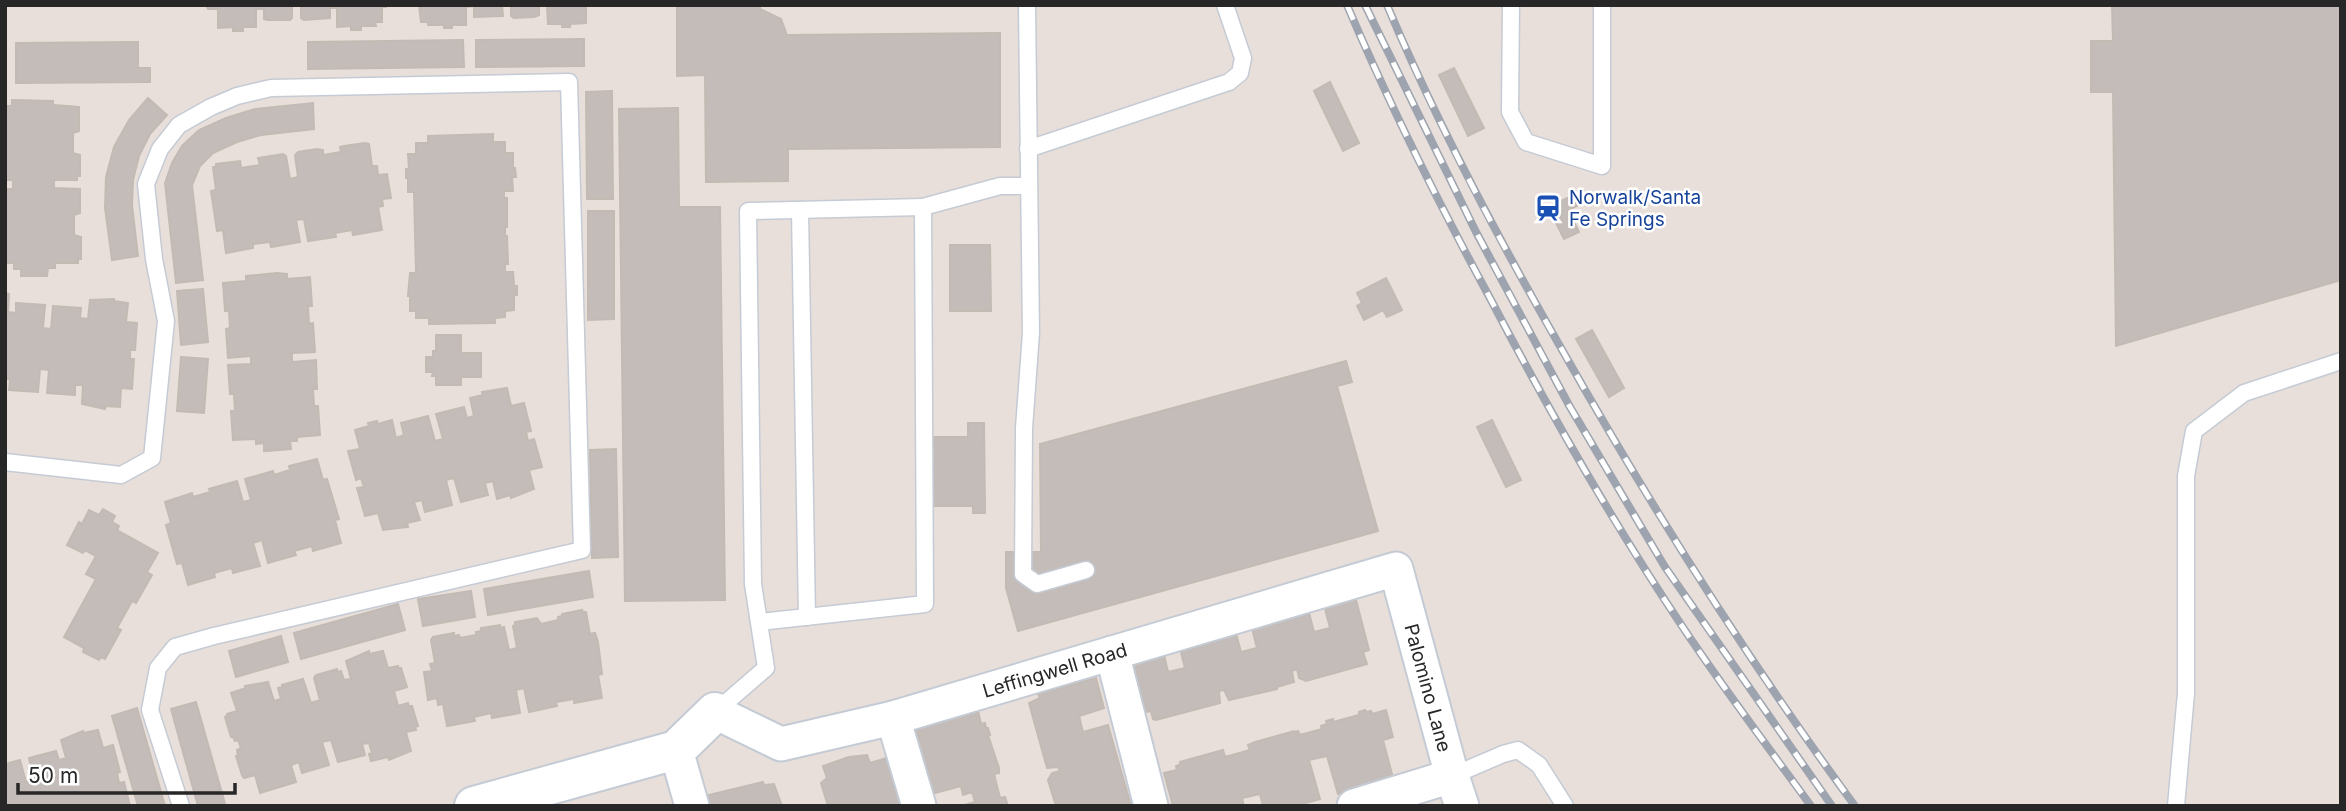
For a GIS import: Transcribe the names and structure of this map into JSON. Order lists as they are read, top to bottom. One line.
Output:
{"streets":{"street":["Leffingwell Road","Palomino Lane"]},"crossings":[["Leffingwell Road","Palomino Lane"]],"places":{"station":["Norwalk/Santa Fe Springs"]},"scale_bar":"50 m"}
